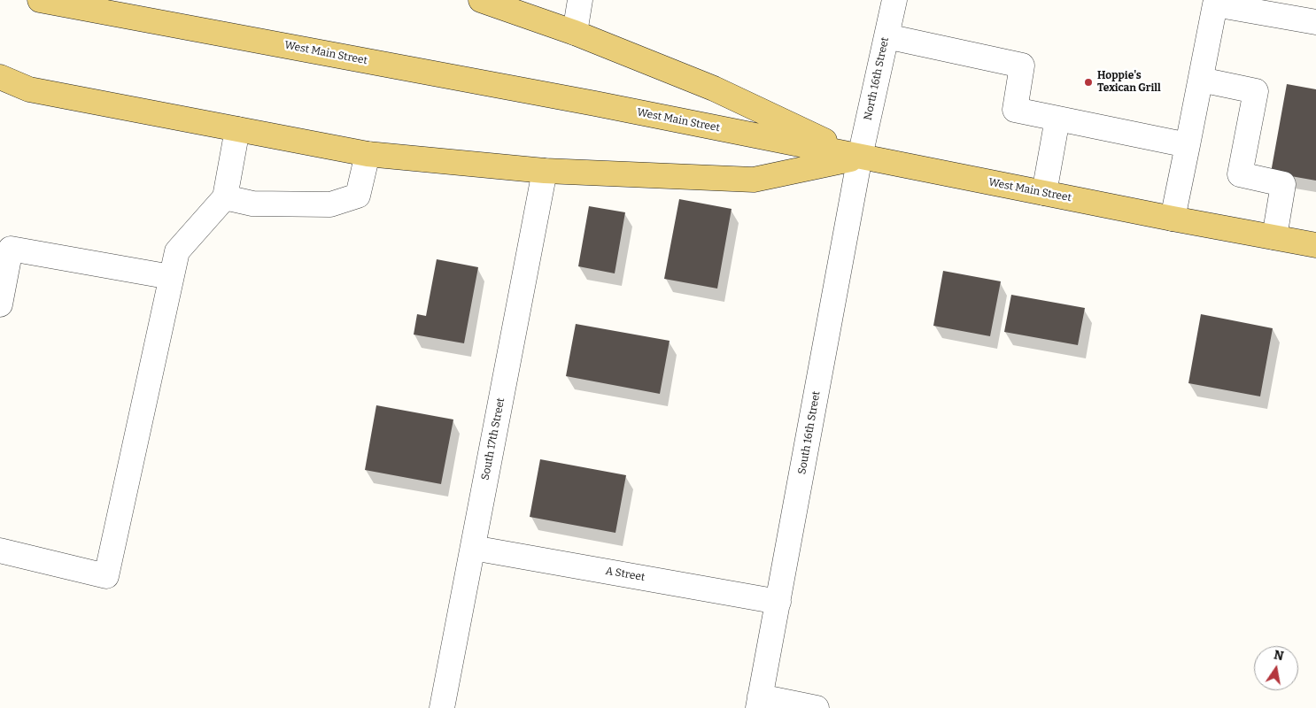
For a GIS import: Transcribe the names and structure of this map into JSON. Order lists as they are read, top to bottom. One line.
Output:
{"streets":{"main road":["West Main Street"],"street":["North 16th Street","South 16th Street","South 17th Street","A Street"]},"crossings":[["West Main Street","North 16th Street"],["West Main Street","South 16th Street"],["North 16th Street","South 16th Street"],["South 16th Street","A Street"],["South 17th Street","A Street"]],"places":["Hoppie's Texican Grill"],"north":"top"}
